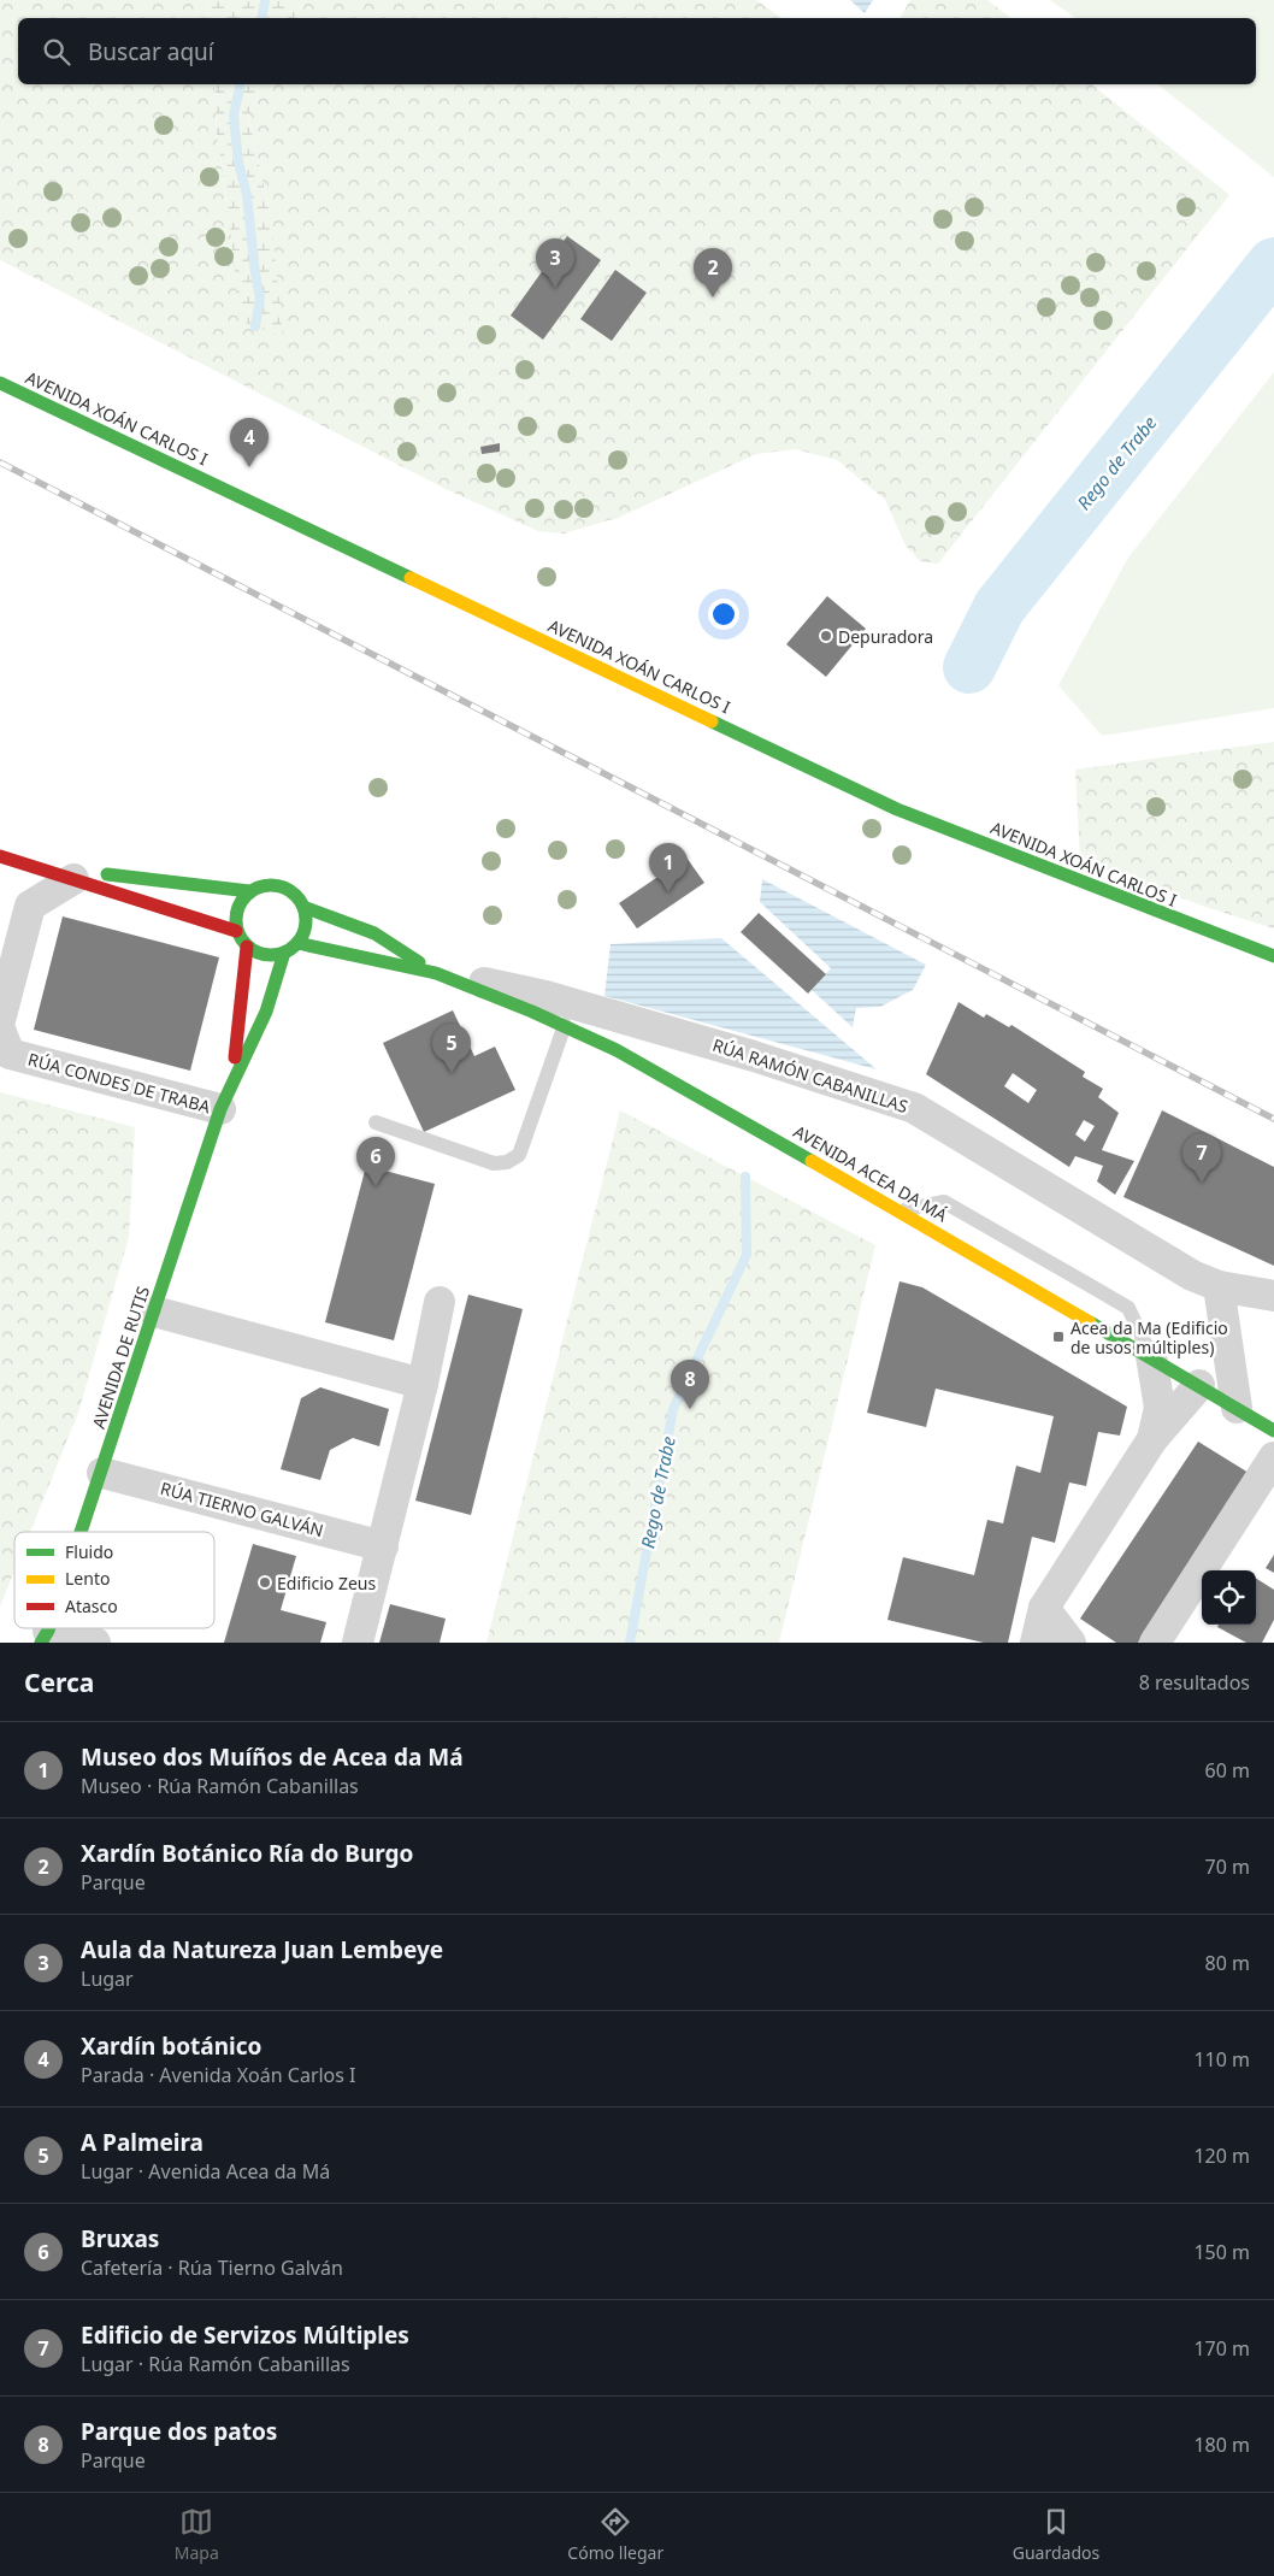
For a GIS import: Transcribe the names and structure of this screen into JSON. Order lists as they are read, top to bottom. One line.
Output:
{"streets":{"street":["AVENIDA XOÁN CARLOS I","RÚA RAMÓN CABANILLAS","RÚA CONDES DE TRABA","AVENIDA ACEA DA MÁ","AVENIDA DE RUTIS","RÚA TIERNO GALVÁN"]},"crossings":[["RÚA RAMÓN CABANILLAS","AVENIDA ACEA DA MÁ"],["RÚA CONDES DE TRABA","AVENIDA DE RUTIS"],["AVENIDA DE RUTIS","RÚA TIERNO GALVÁN"]],"water":["Rego de Trabe"],"places":{"other":["Depuradora","Edificio Zeus"],"transit":["Acea da Ma (Edificio de usos múltiples)"]},"legend":["Fluido","Lento","Atasco"],"page":{"search":"Buscar aquí","pins":["3","2","4","1","5","7","6","8"],"heading":["Cerca","8 resultados"],"list":[{"mark":"1","name":"Museo dos Muíños de Acea da Má","note":"Museo · Rúa Ramón Cabanillas","value":"60 m"},{"mark":"2","name":"Xardín Botánico Ría do Burgo","note":"Parque","value":"70 m"},{"mark":"3","name":"Aula da Natureza Juan Lembeye","note":"Lugar","value":"80 m"},{"mark":"4","name":"Xardín botánico","note":"Parada · Avenida Xoán Carlos I","value":"110 m"},{"mark":"5","name":"A Palmeira","note":"Lugar · Avenida Acea da Má","value":"120 m"},{"mark":"6","name":"Bruxas","note":"Cafetería · Rúa Tierno Galván","value":"150 m"},{"mark":"7","name":"Edificio de Servizos Múltiples","note":"Lugar · Rúa Ramón Cabanillas","value":"170 m"},{"mark":"8","name":"Parque dos patos","note":"Parque","value":"180 m"}],"nav":["Mapa","Cómo llegar","Guardados"]}}
